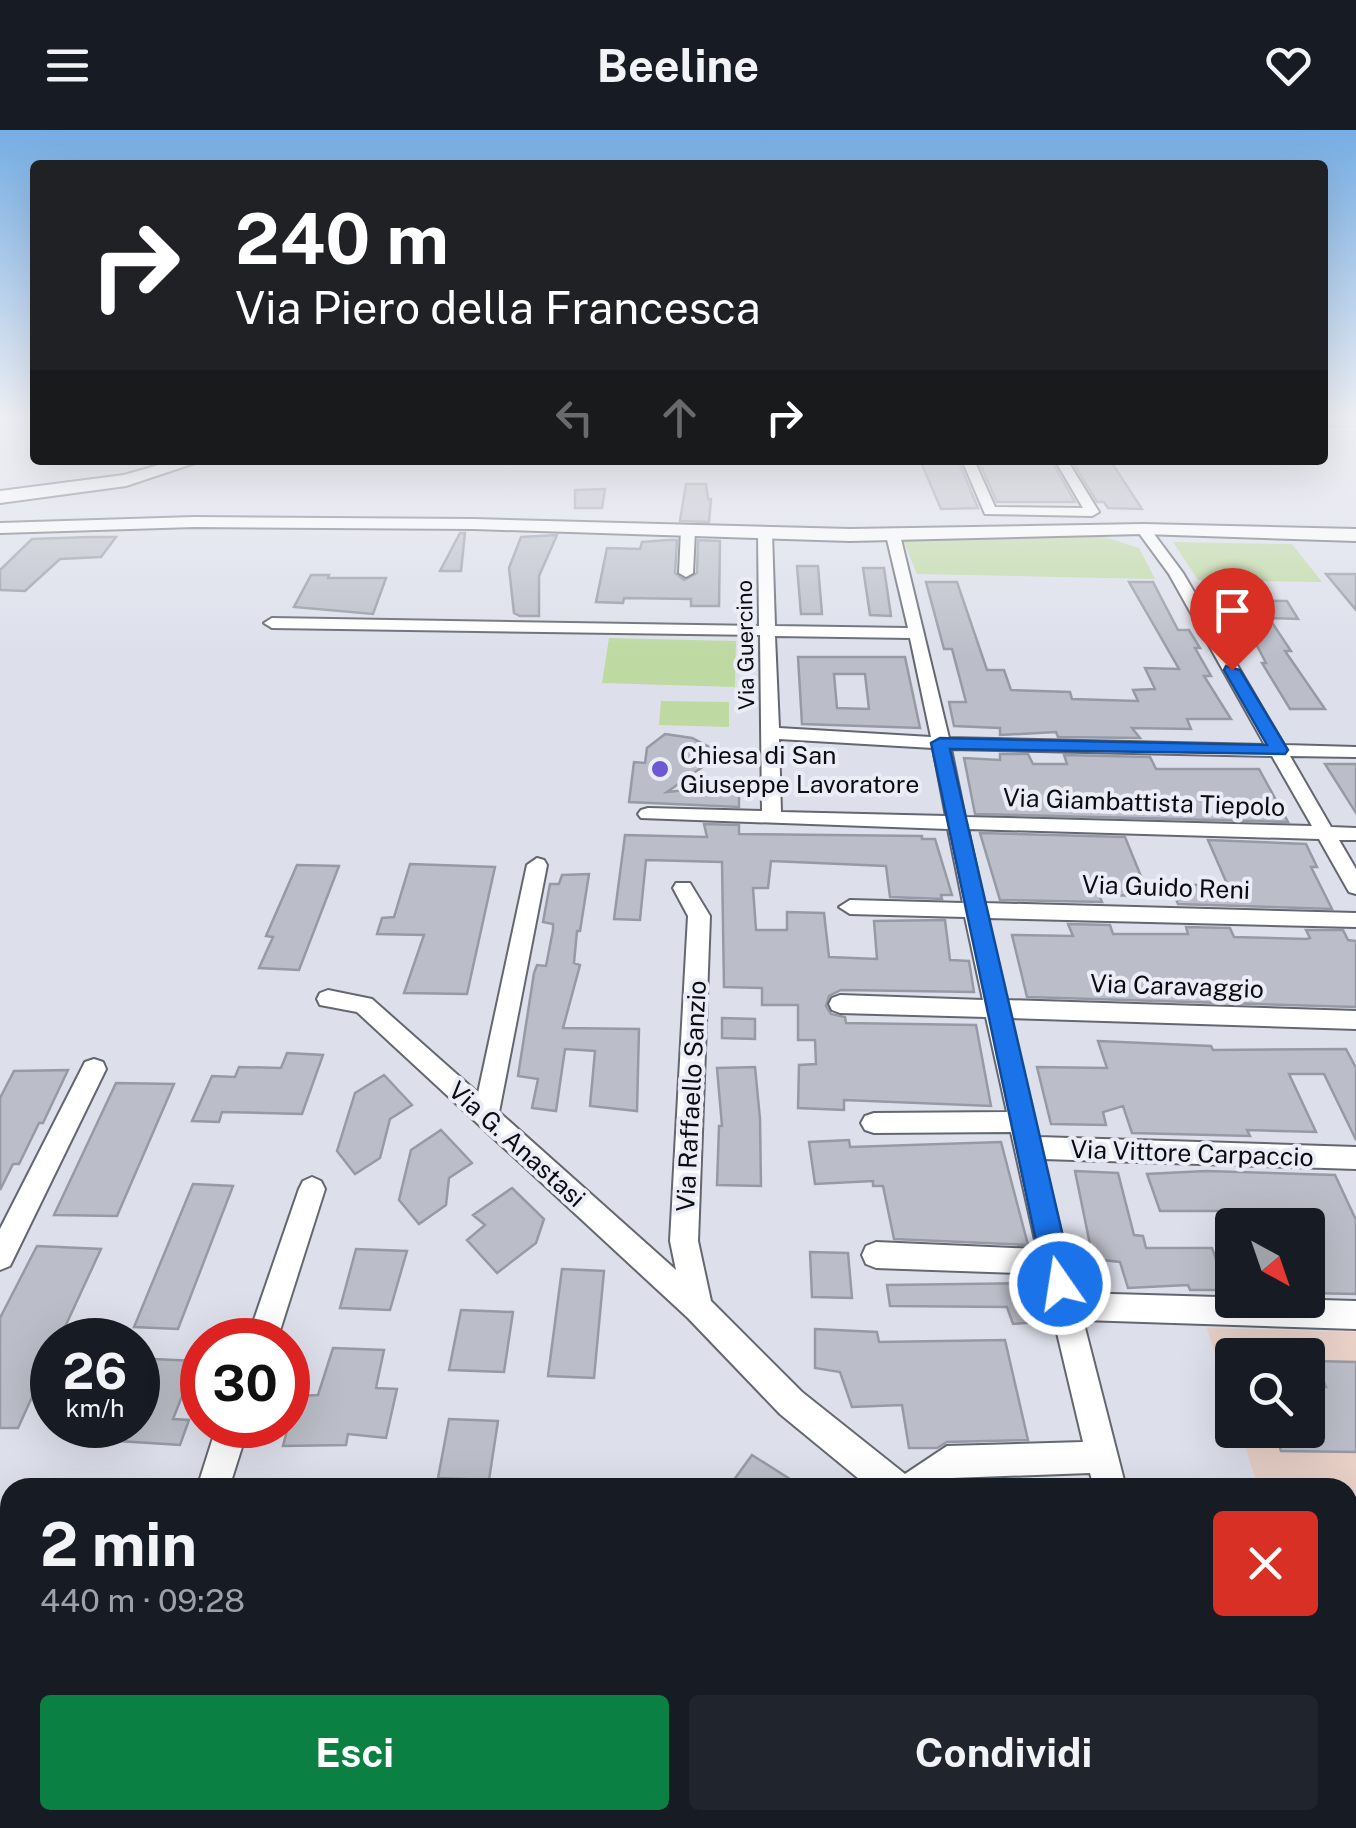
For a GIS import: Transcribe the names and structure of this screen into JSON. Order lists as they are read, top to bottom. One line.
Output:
{"streets":{"street":["Via Guercino","Via Giambattista Tiepolo","Via Guido Reni","Via Caravaggio","Via Raffaello Sanzio","Via G. Anastasi","Via Vittore Carpaccio"]},"crossings":[["Via Guercino","Via Giambattista Tiepolo"],["Via Raffaello Sanzio","Via G. Anastasi"]],"places":["Chiesa di San Giuseppe Lavoratore"],"north":"bottom right","page":{"header":"Beeline","turn":["240 m","Via Piero della Francesca"],"speed":"26 km/h","limit":"30","heading":["2 min","440 m · 09:28"],"buttons":["Esci","Condividi"]}}
